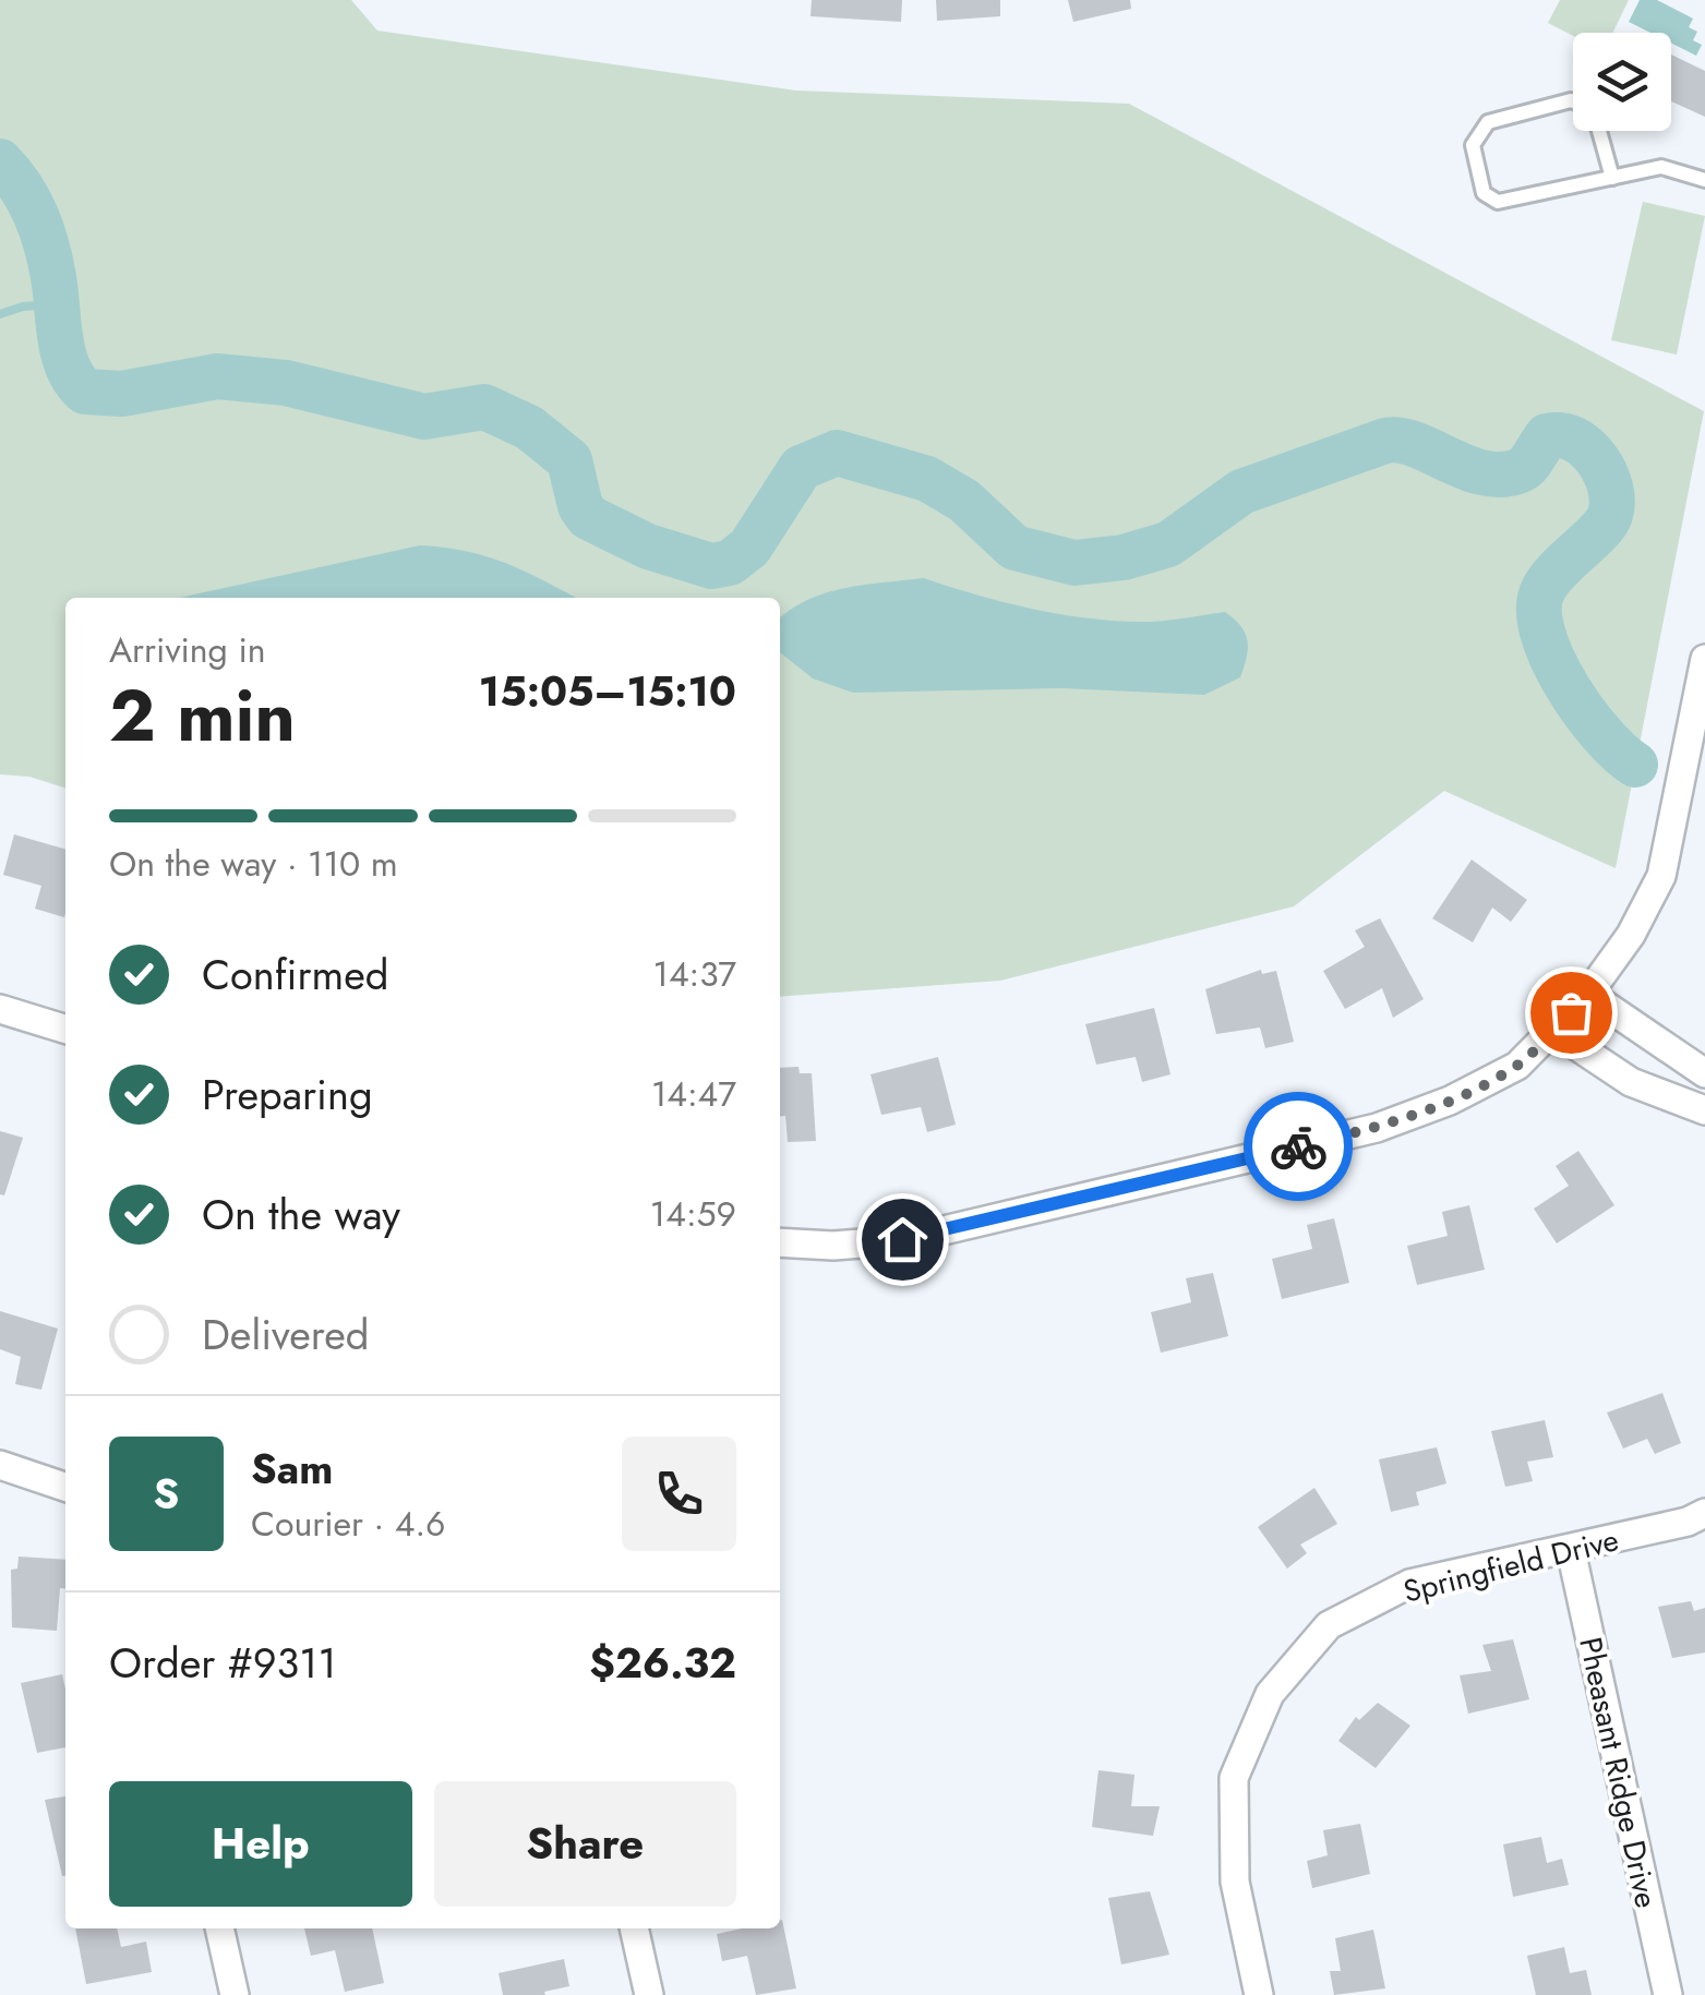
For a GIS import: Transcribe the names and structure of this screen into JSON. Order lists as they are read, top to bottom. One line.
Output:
{"streets":{"street":["Springfield Drive","Pheasant Ridge Drive"]},"crossings":[["Springfield Drive","Pheasant Ridge Drive"]],"page":{"heading":["2 min","Arriving in","15:05–15:10"],"panel":["Sam","Courier · 4.6","Order #9311","$26.32"],"bar":"On the way · 110 m","list":[["Confirmed","14:37"],["Preparing","14:47"],["On the way","14:59"],"Delivered"],"round":"S","buttons":["Help","Share"]}}
